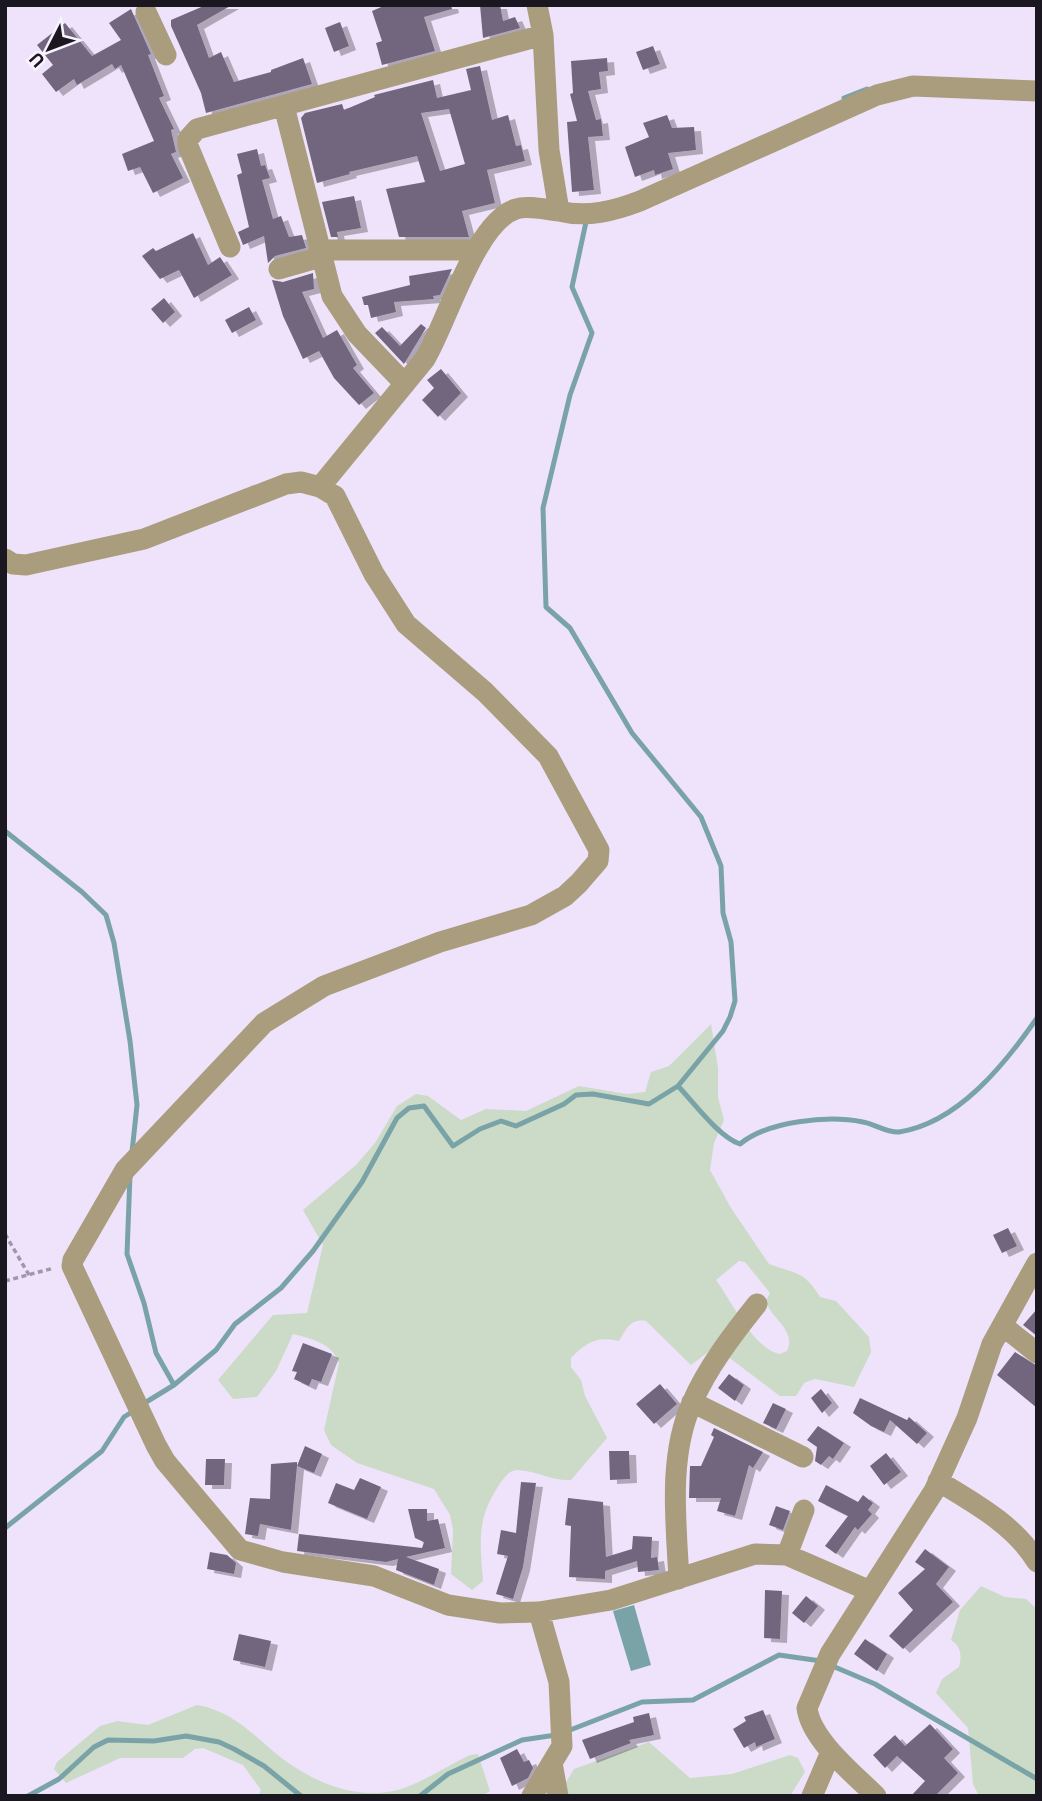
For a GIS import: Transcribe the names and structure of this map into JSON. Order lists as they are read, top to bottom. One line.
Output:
{"north":"bottom left"}
